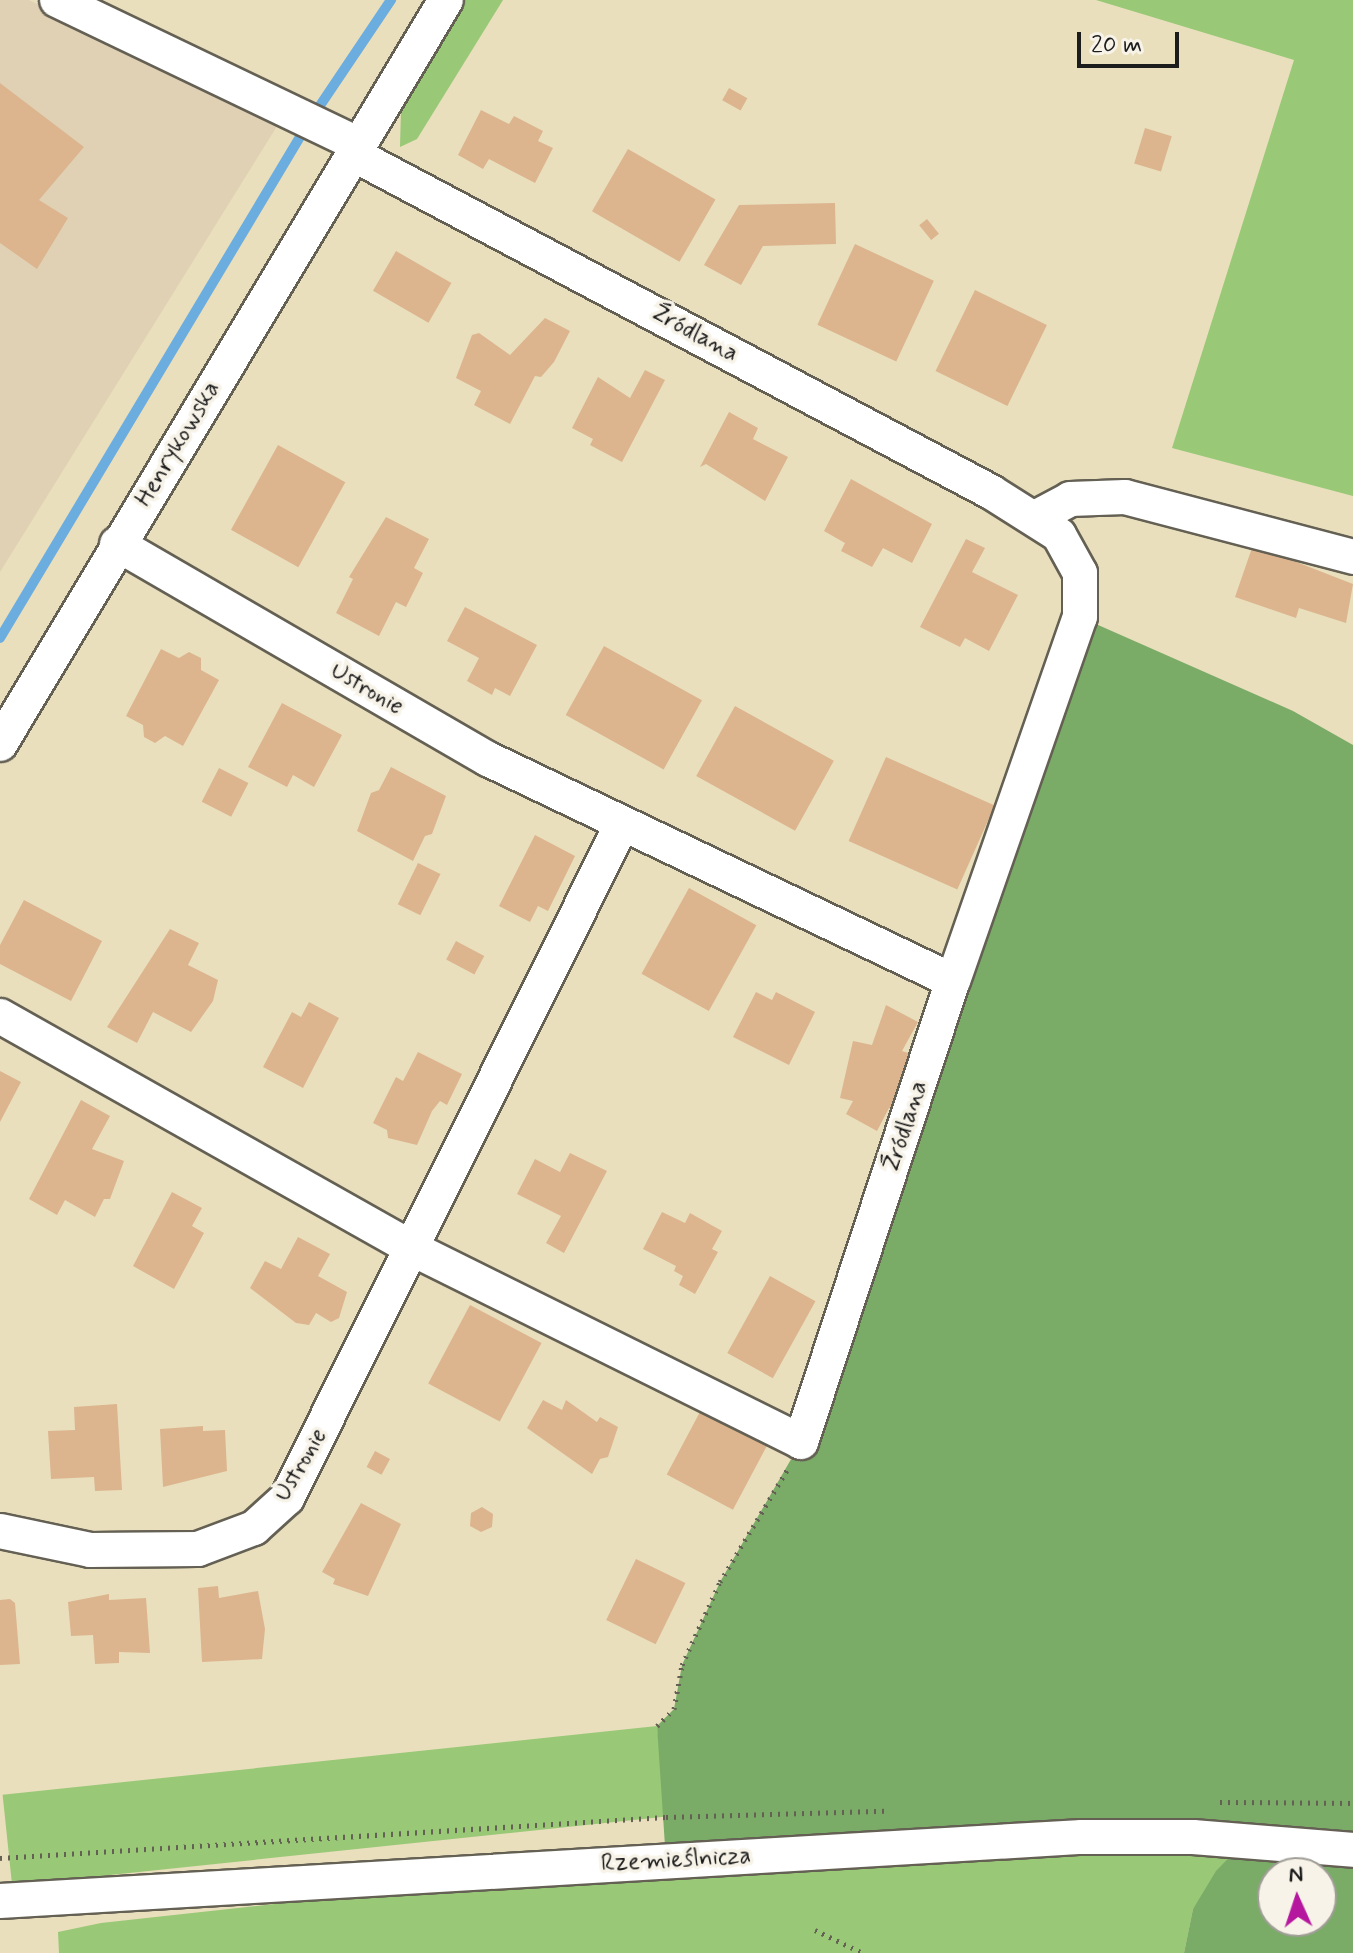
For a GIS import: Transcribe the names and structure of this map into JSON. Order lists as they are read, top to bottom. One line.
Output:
{"streets":{"street":["Źródlana","Henrykowska","Ustronie","Rzemieślnicza"]},"crossings":[["Źródlana","Henrykowska"],["Źródlana","Ustronie"],["Henrykowska","Ustronie"]],"scale_bar":"20 m","north":"top"}
